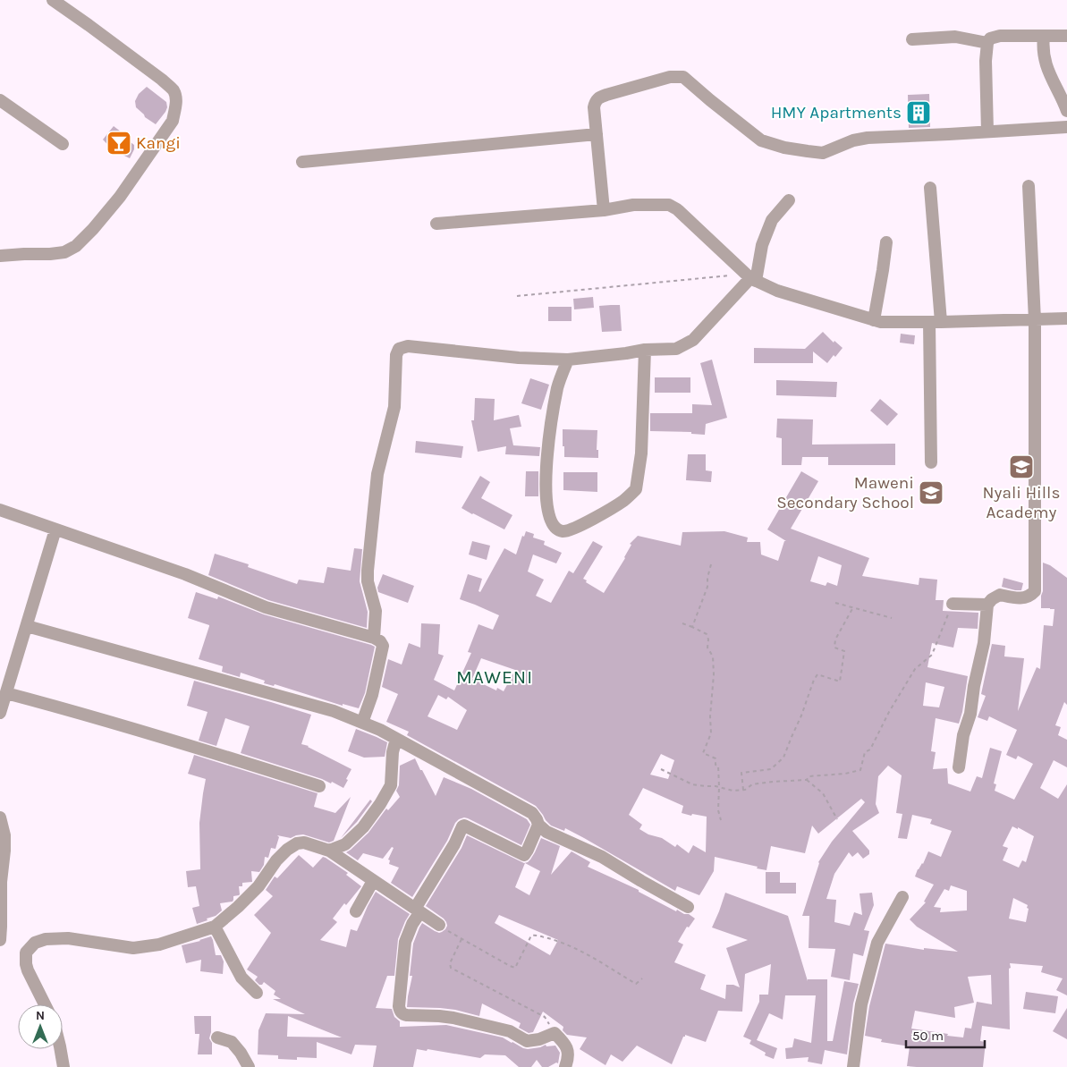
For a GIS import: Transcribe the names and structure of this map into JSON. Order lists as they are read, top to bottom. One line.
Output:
{"districts":["MAWENI"],"places":{"building":["HMY Apartments"],"bar":["Kangi"],"school or university":["Nyali Hills Academy","Maweni Secondary School"]},"scale_bar":"50 m","north":"top"}
